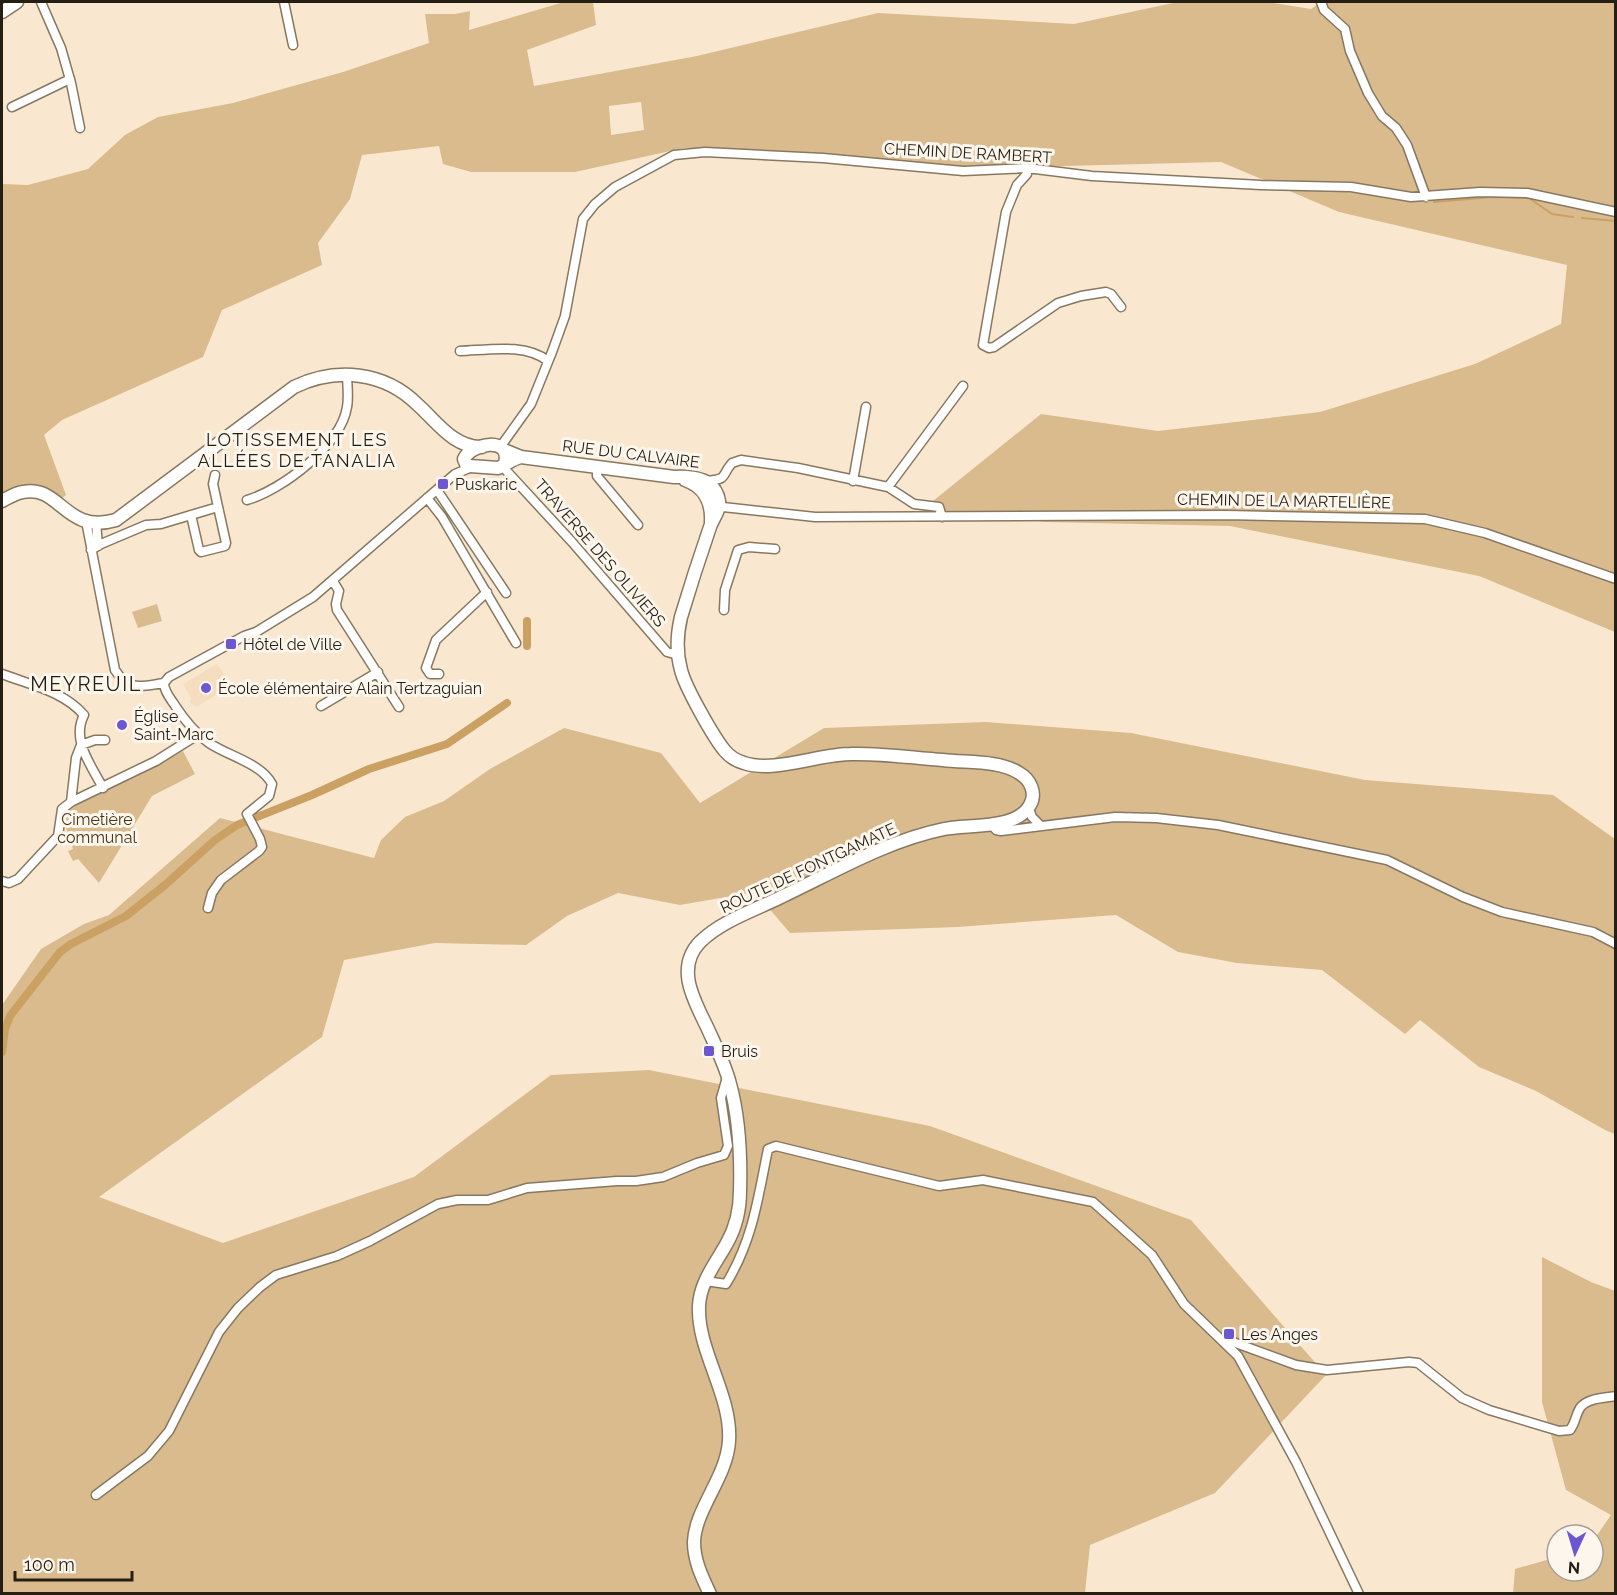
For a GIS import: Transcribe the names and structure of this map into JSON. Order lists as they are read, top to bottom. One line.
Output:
{"streets":{"street":["CHEMIN DE RAMBERT","RUE DU CALVAIRE","CHEMIN DE LA MARTELIÈRE","TRAVERSE DES OLIVIERS","ROUTE DE FONTGAMATE"]},"crossings":[["CHEMIN DE RAMBERT","RUE DU CALVAIRE"],["RUE DU CALVAIRE","CHEMIN DE LA MARTELIÈRE"],["RUE DU CALVAIRE","TRAVERSE DES OLIVIERS"]],"districts":["LOTISSEMENT LES ALLÉES DE TANALIA","MEYREUIL"],"parks":["Cimetière communal"],"places":{"transit":["Puskaric","Hôtel de Ville","Bruis","Les Anges"],"other":["École élémentaire Alain Tertzaguian","Église Saint-Marc"]},"scale_bar":"100 m","north":"bottom"}
